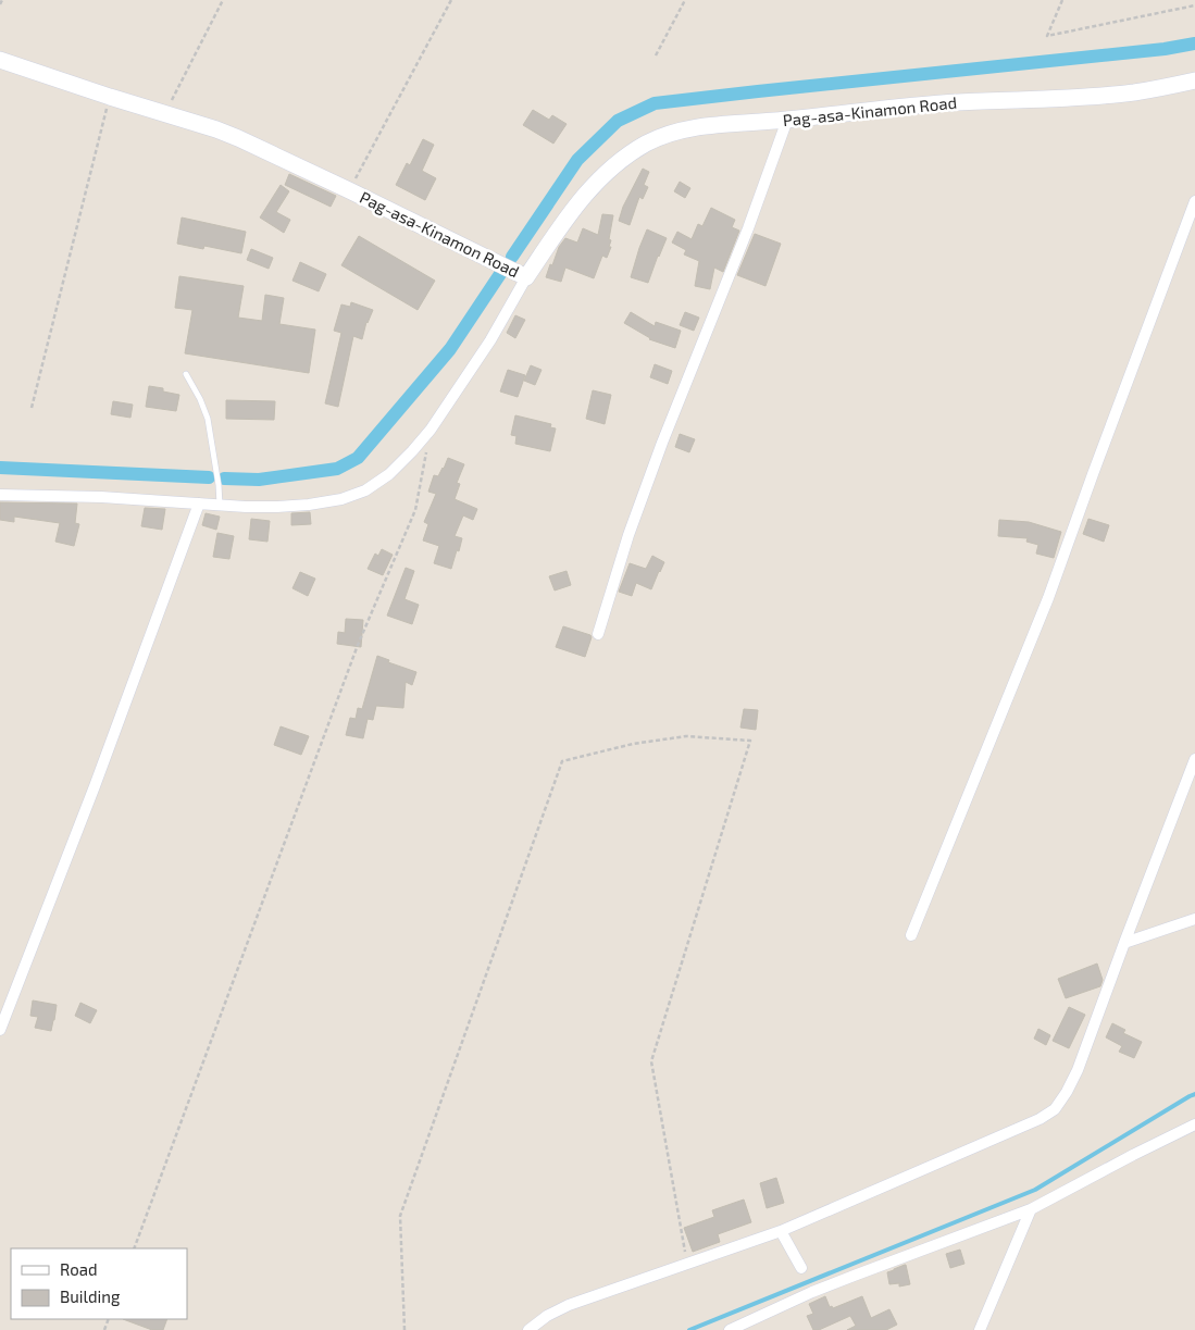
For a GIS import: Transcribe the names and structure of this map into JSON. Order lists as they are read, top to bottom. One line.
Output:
{"streets":{"street":["Pag-asa-Kinamon Road"]},"legend":["Road","Building"]}
